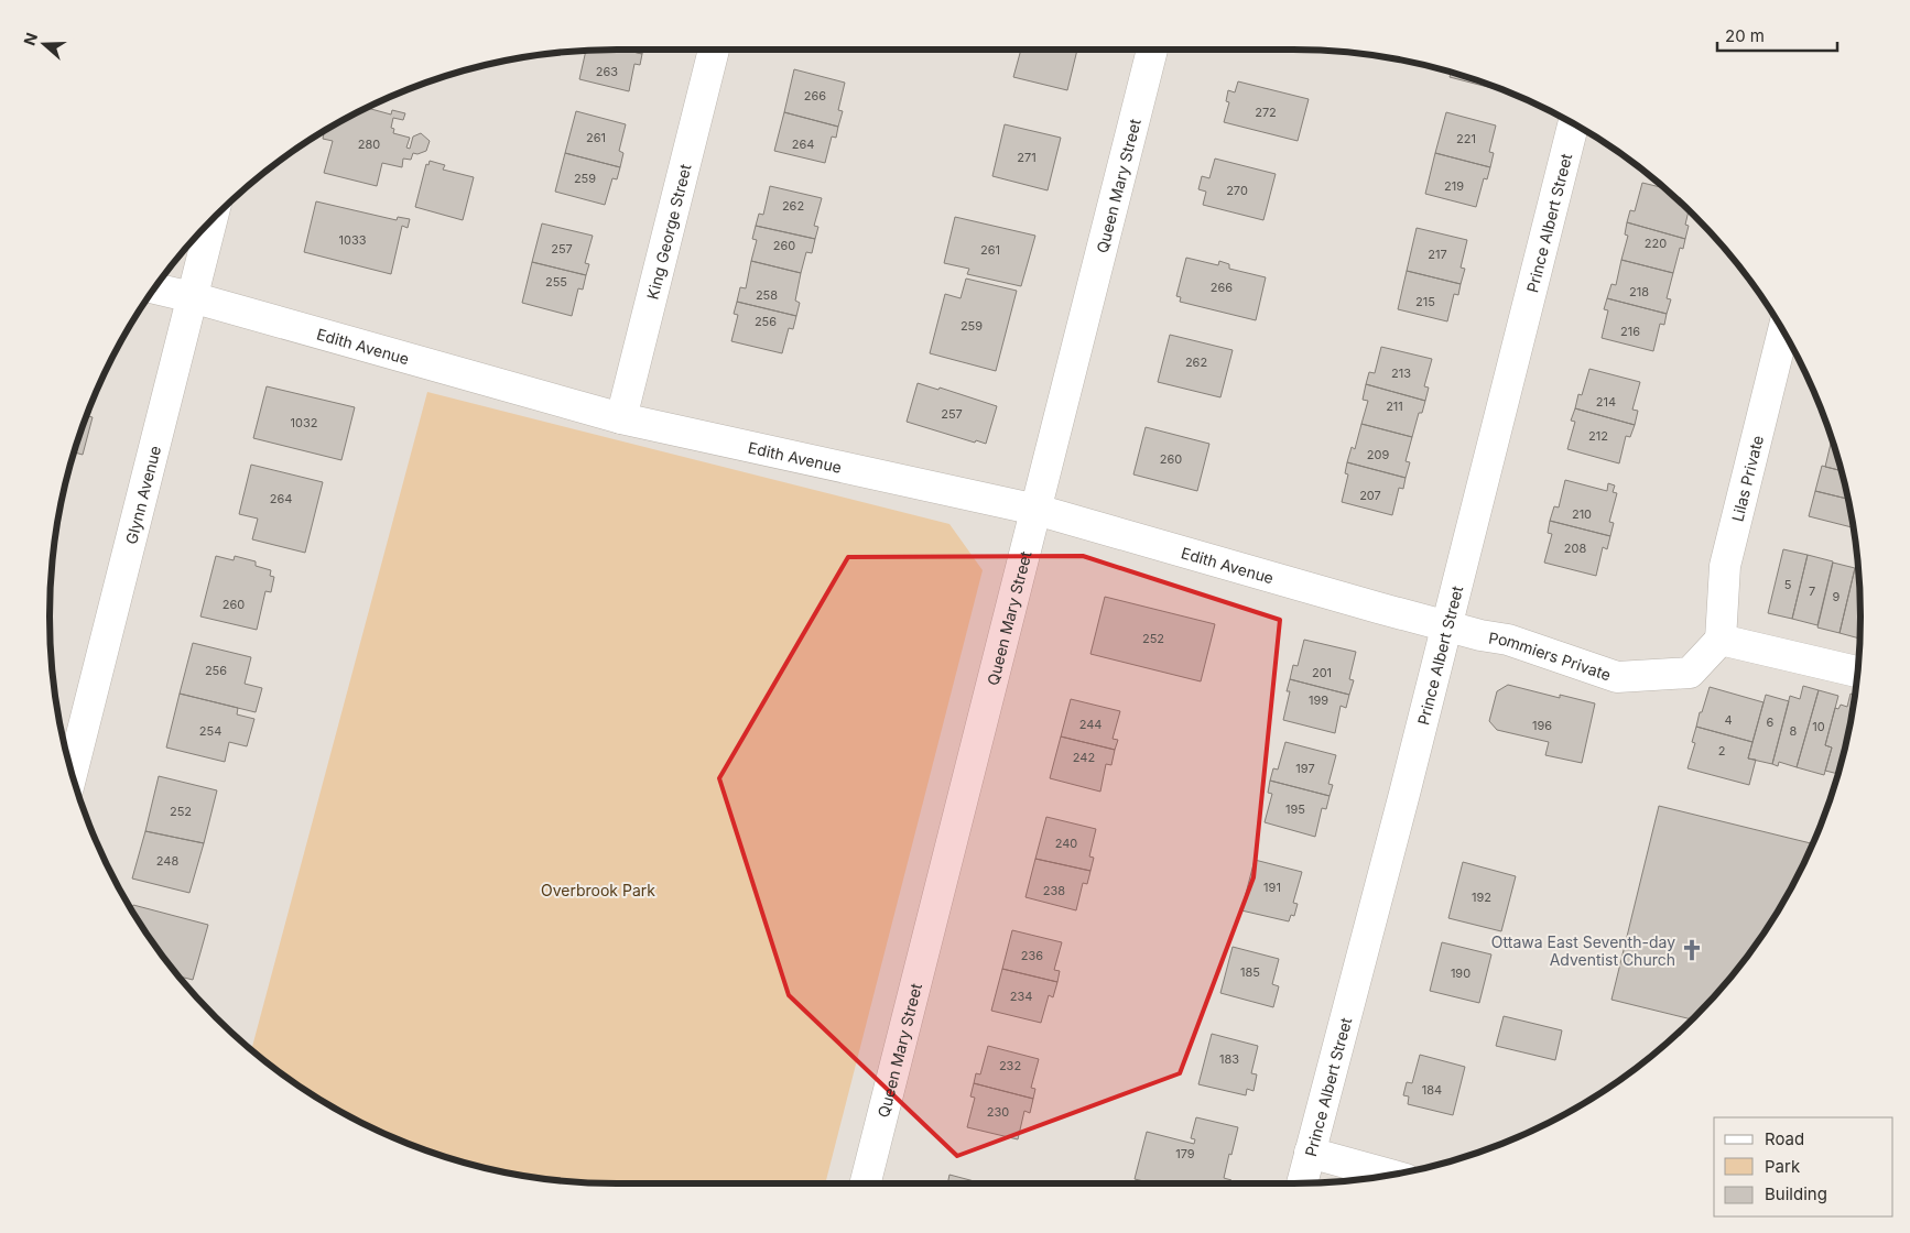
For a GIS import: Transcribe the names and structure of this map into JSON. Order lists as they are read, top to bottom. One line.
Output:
{"streets":{"street":["Queen Mary Street","Prince Albert Street","King George Street","Edith Avenue","Lilas Private","Glynn Avenue","Pommiers Private"]},"crossings":[["Queen Mary Street","Edith Avenue"],["Prince Albert Street","Edith Avenue"],["Prince Albert Street","Pommiers Private"],["King George Street","Edith Avenue"],["Edith Avenue","Glynn Avenue"],["Edith Avenue","Pommiers Private"],["Lilas Private","Pommiers Private"]],"parks":["Overbrook Park"],"places":{"church":["Ottawa East Seventh-day Adventist Church"]},"house_numbers":["263","266","272","261","221","280","264","271","259","219","270","262","1033","220","260","257","261","217","255","266","218","258","215","256","259","216","262","213","214","211","257","1032","212","209","260","207","264","210","208","5","7","9","260","252","256","201","199","4","6","244","196","10","254","8","2","242","197","195","252","240","248","191","238","192","236","185","190","234","183","232","184","230","179"],"legend":["Road","Park","Building"],"scale_bar":"20 m","north":"left"}
